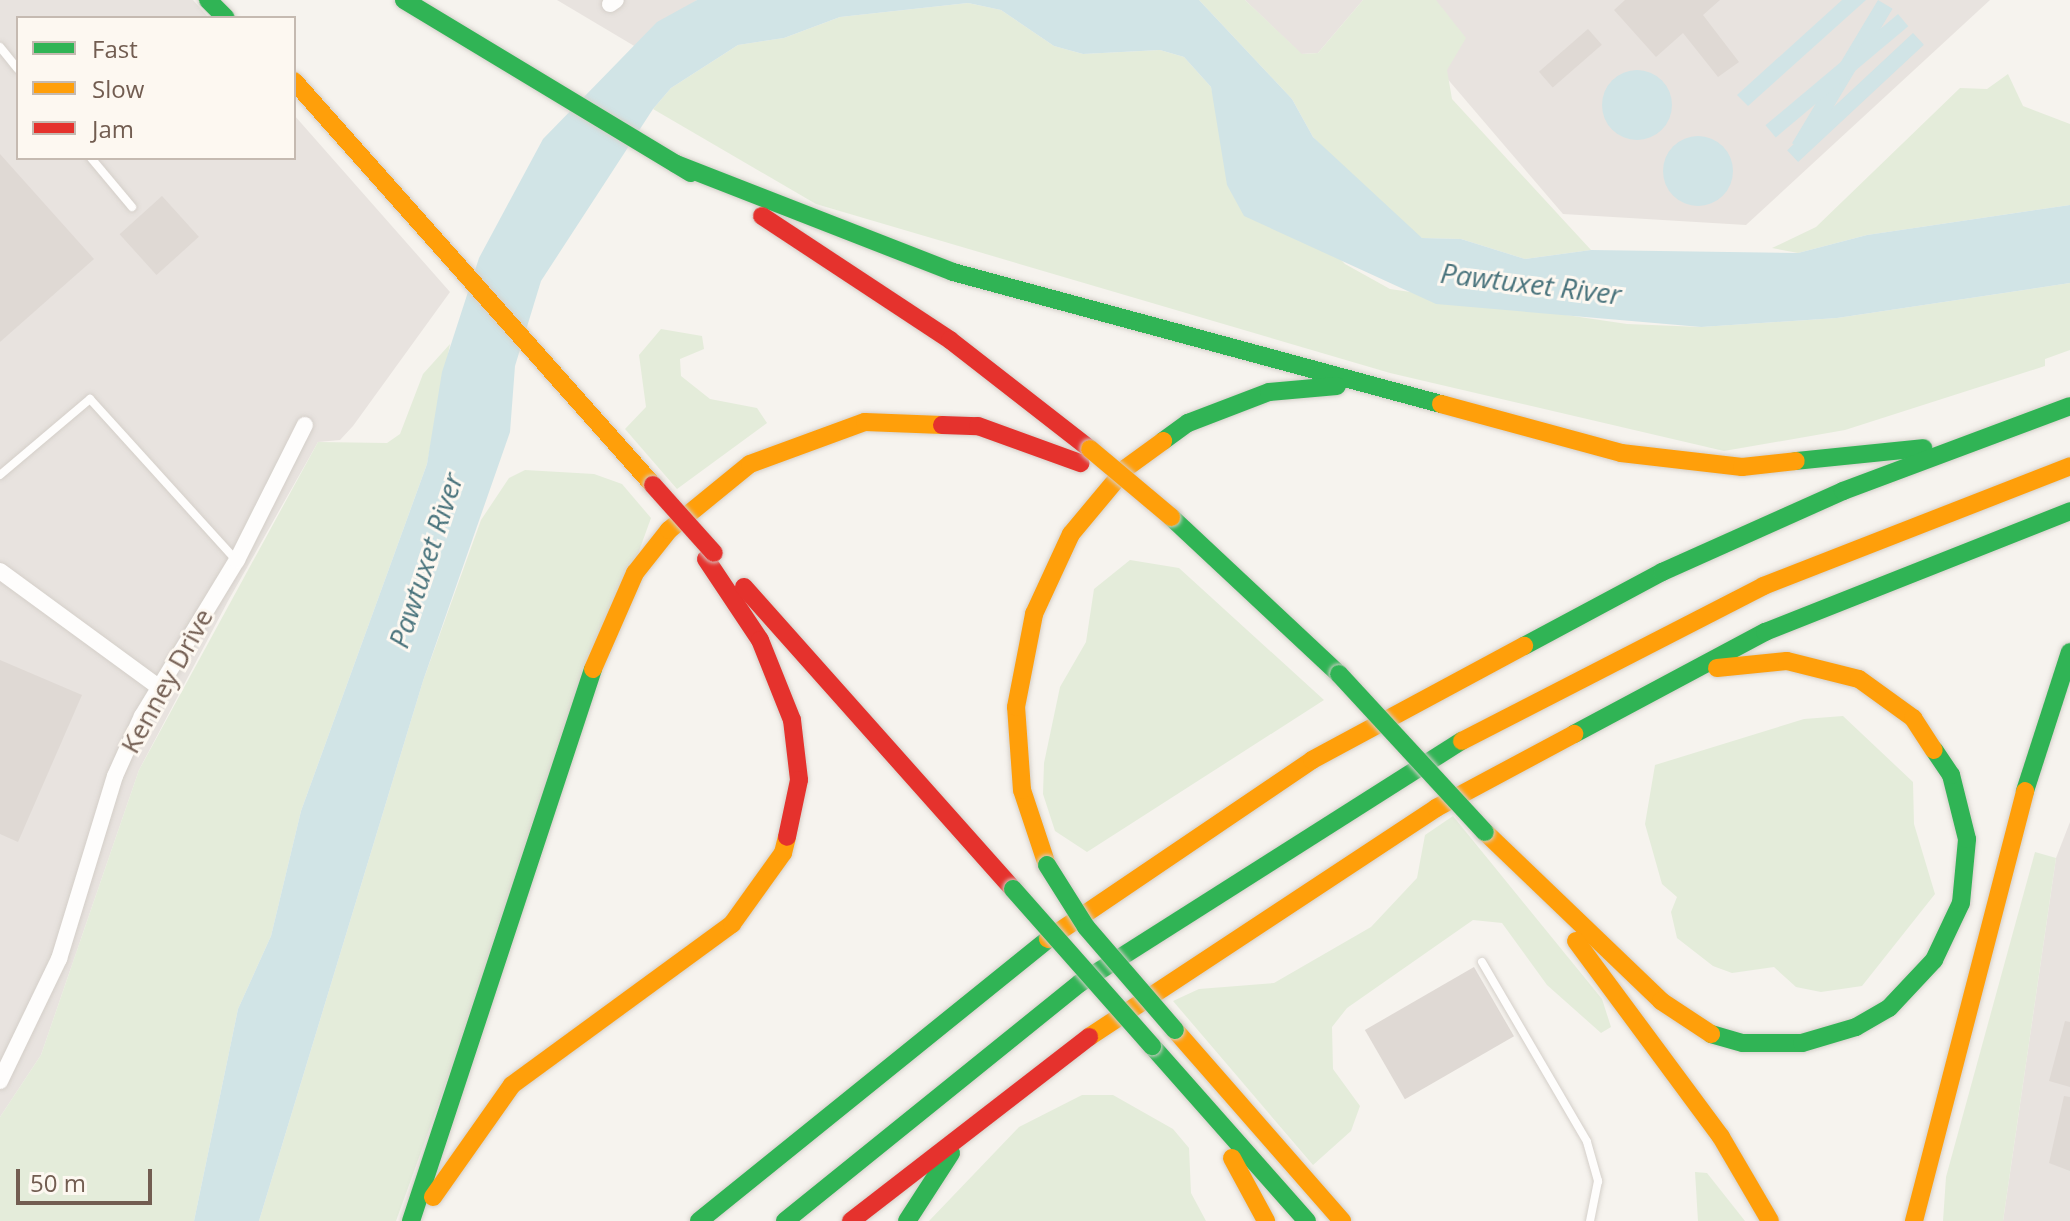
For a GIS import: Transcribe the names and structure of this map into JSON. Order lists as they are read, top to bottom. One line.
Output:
{"streets":{"street":["Kenney Drive"]},"water":["Pawtuxet River"],"legend":["Fast","Slow","Jam"],"scale_bar":"50 m"}
